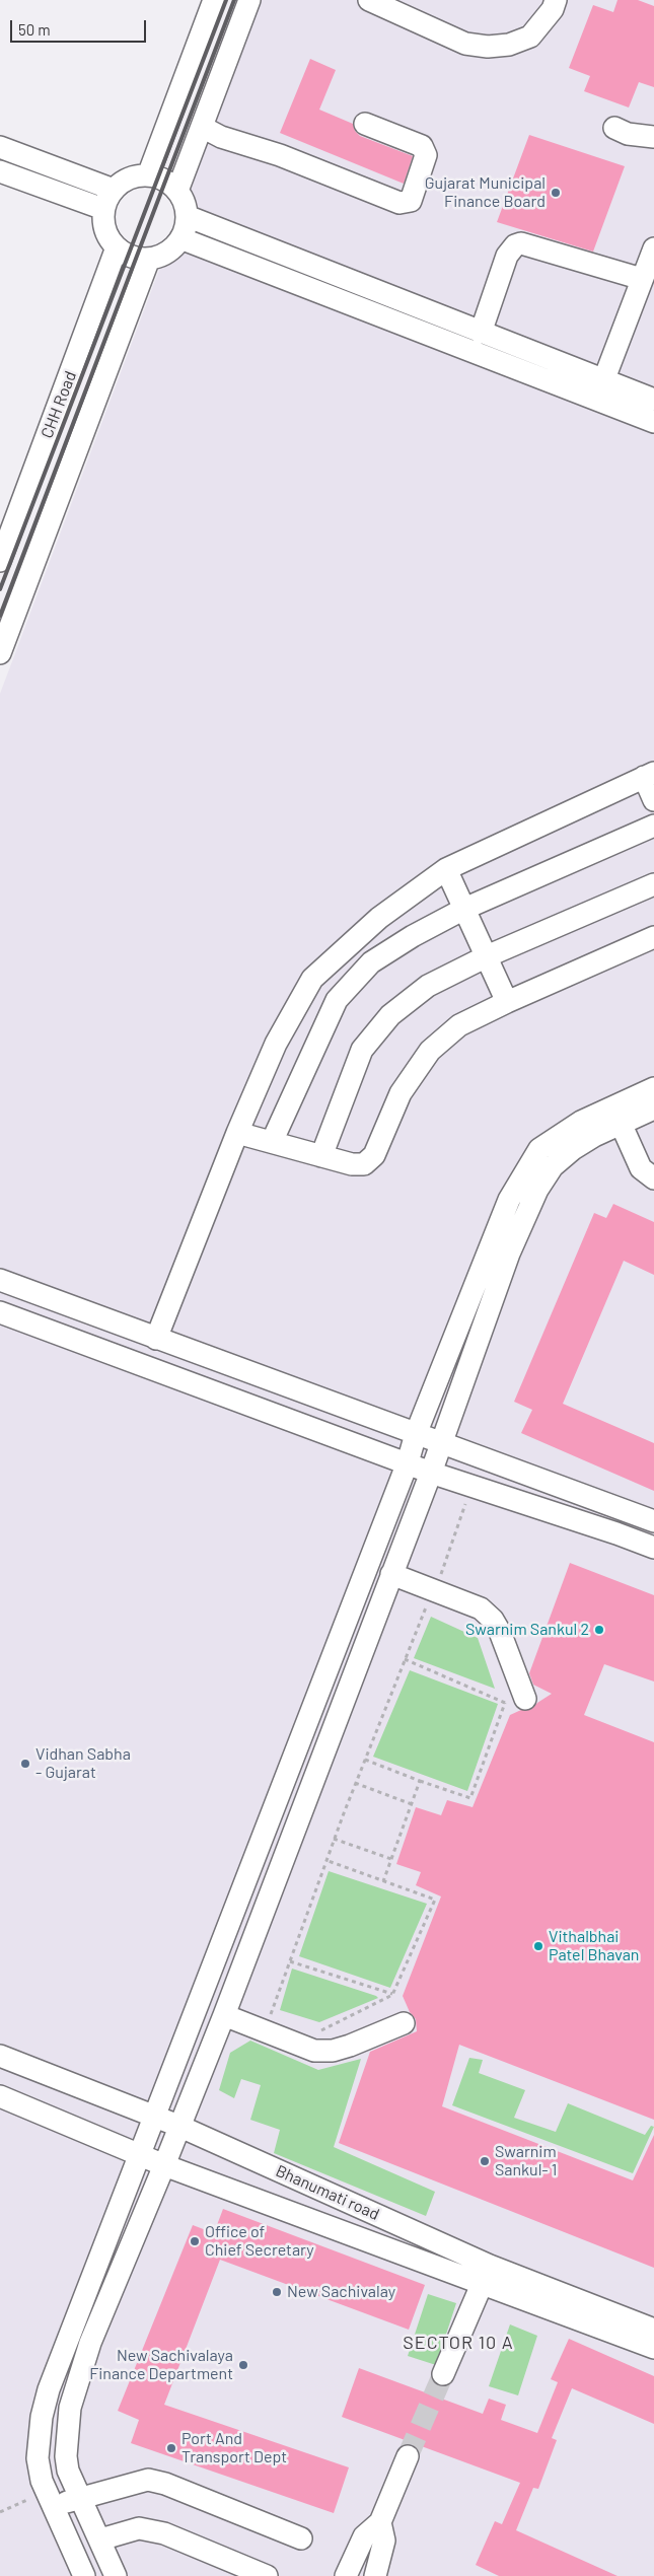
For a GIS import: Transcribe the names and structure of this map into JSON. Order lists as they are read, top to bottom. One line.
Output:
{"streets":{"street":["CHH Road","Bhanumati road"]},"districts":["SECTOR 10 A"],"places":["Gujarat Municipal Finance Board","Swarnim Sankul 2","Vidhan Sabha - Gujarat","Vithalbhai Patel Bhavan","Swarnim Sankul- 1","Office of Chief Secretary","New Sachivalay","New Sachivalaya Finance Department","Port And Transport Dept"],"scale_bar":"50 m"}
